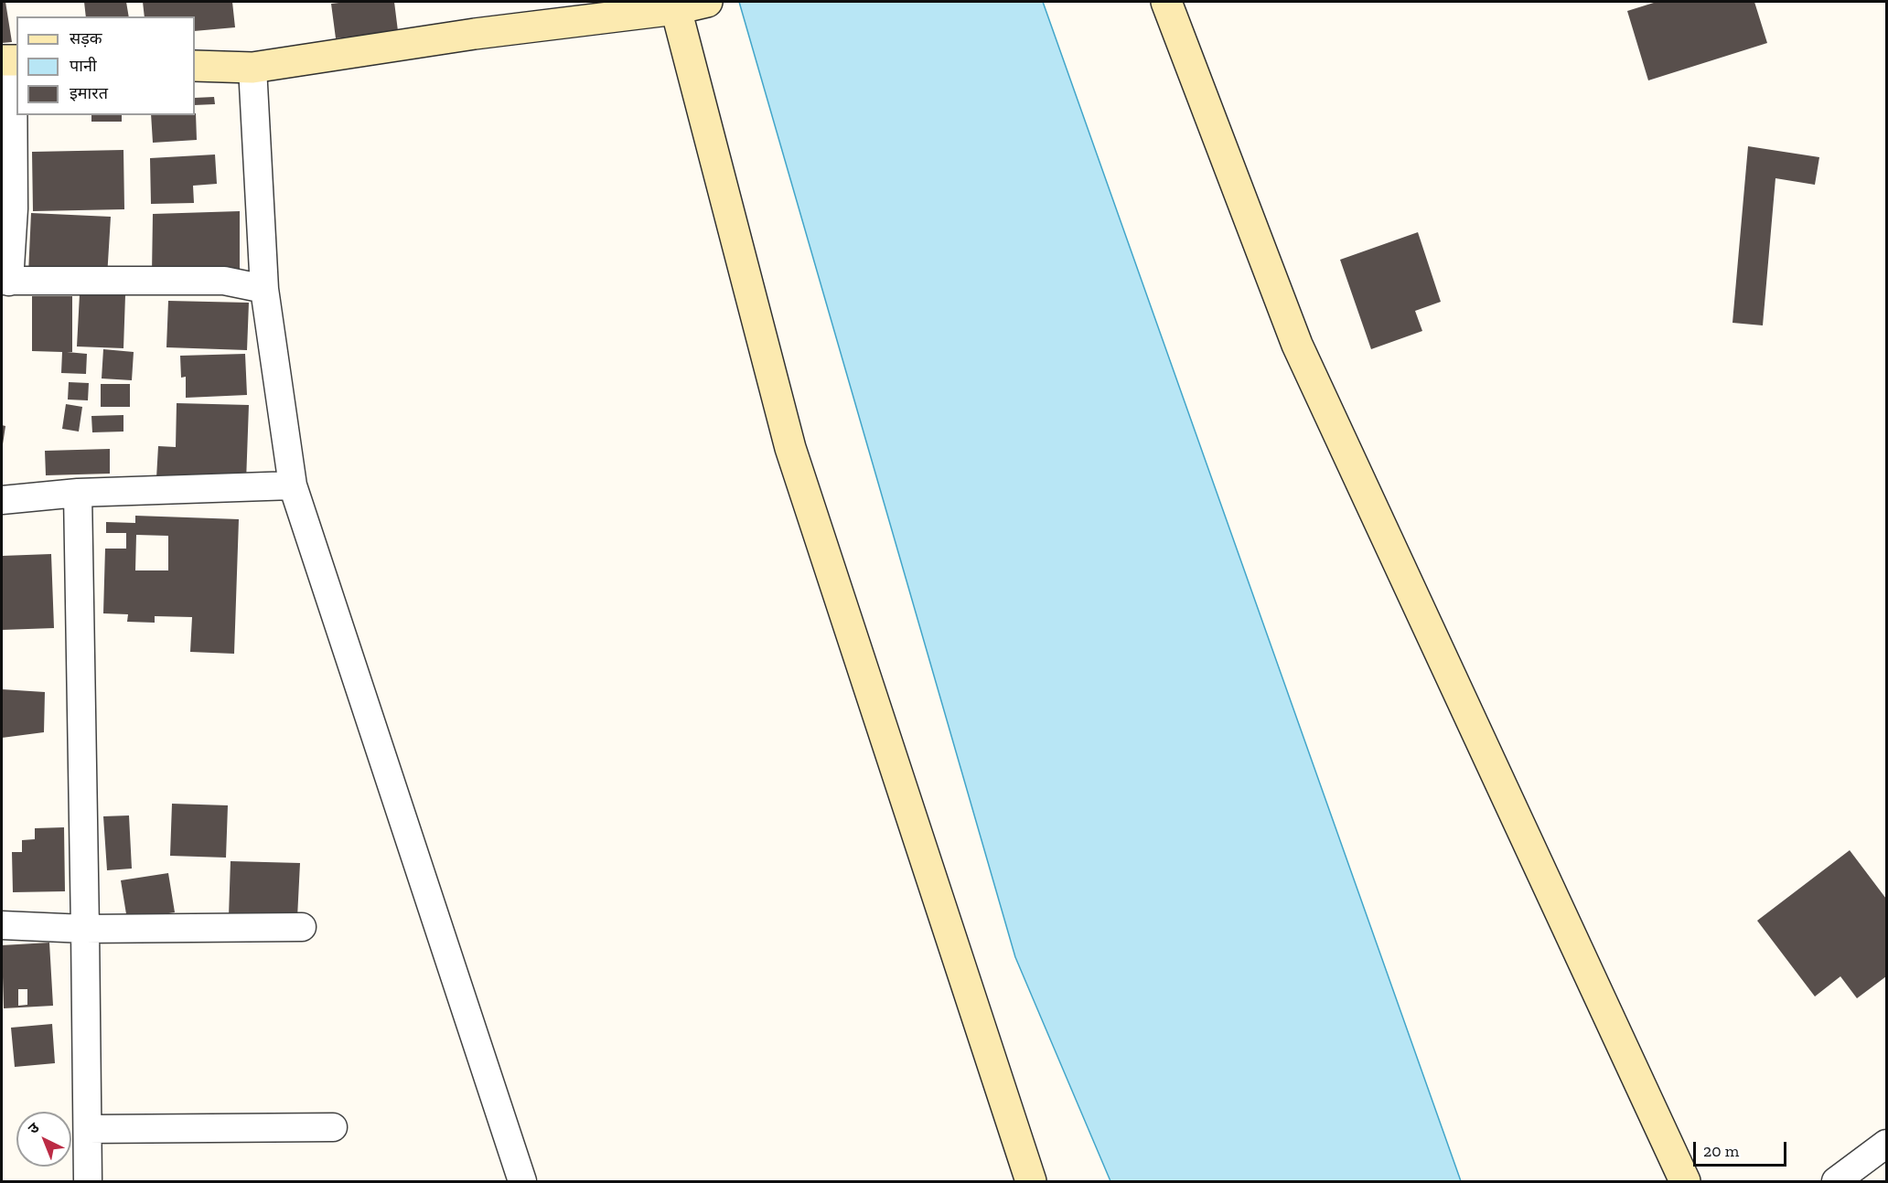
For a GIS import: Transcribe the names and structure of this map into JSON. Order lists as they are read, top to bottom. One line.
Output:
{"legend":["सड़क","पानी","इमारत"],"scale_bar":"20 m","north":"top left"}
